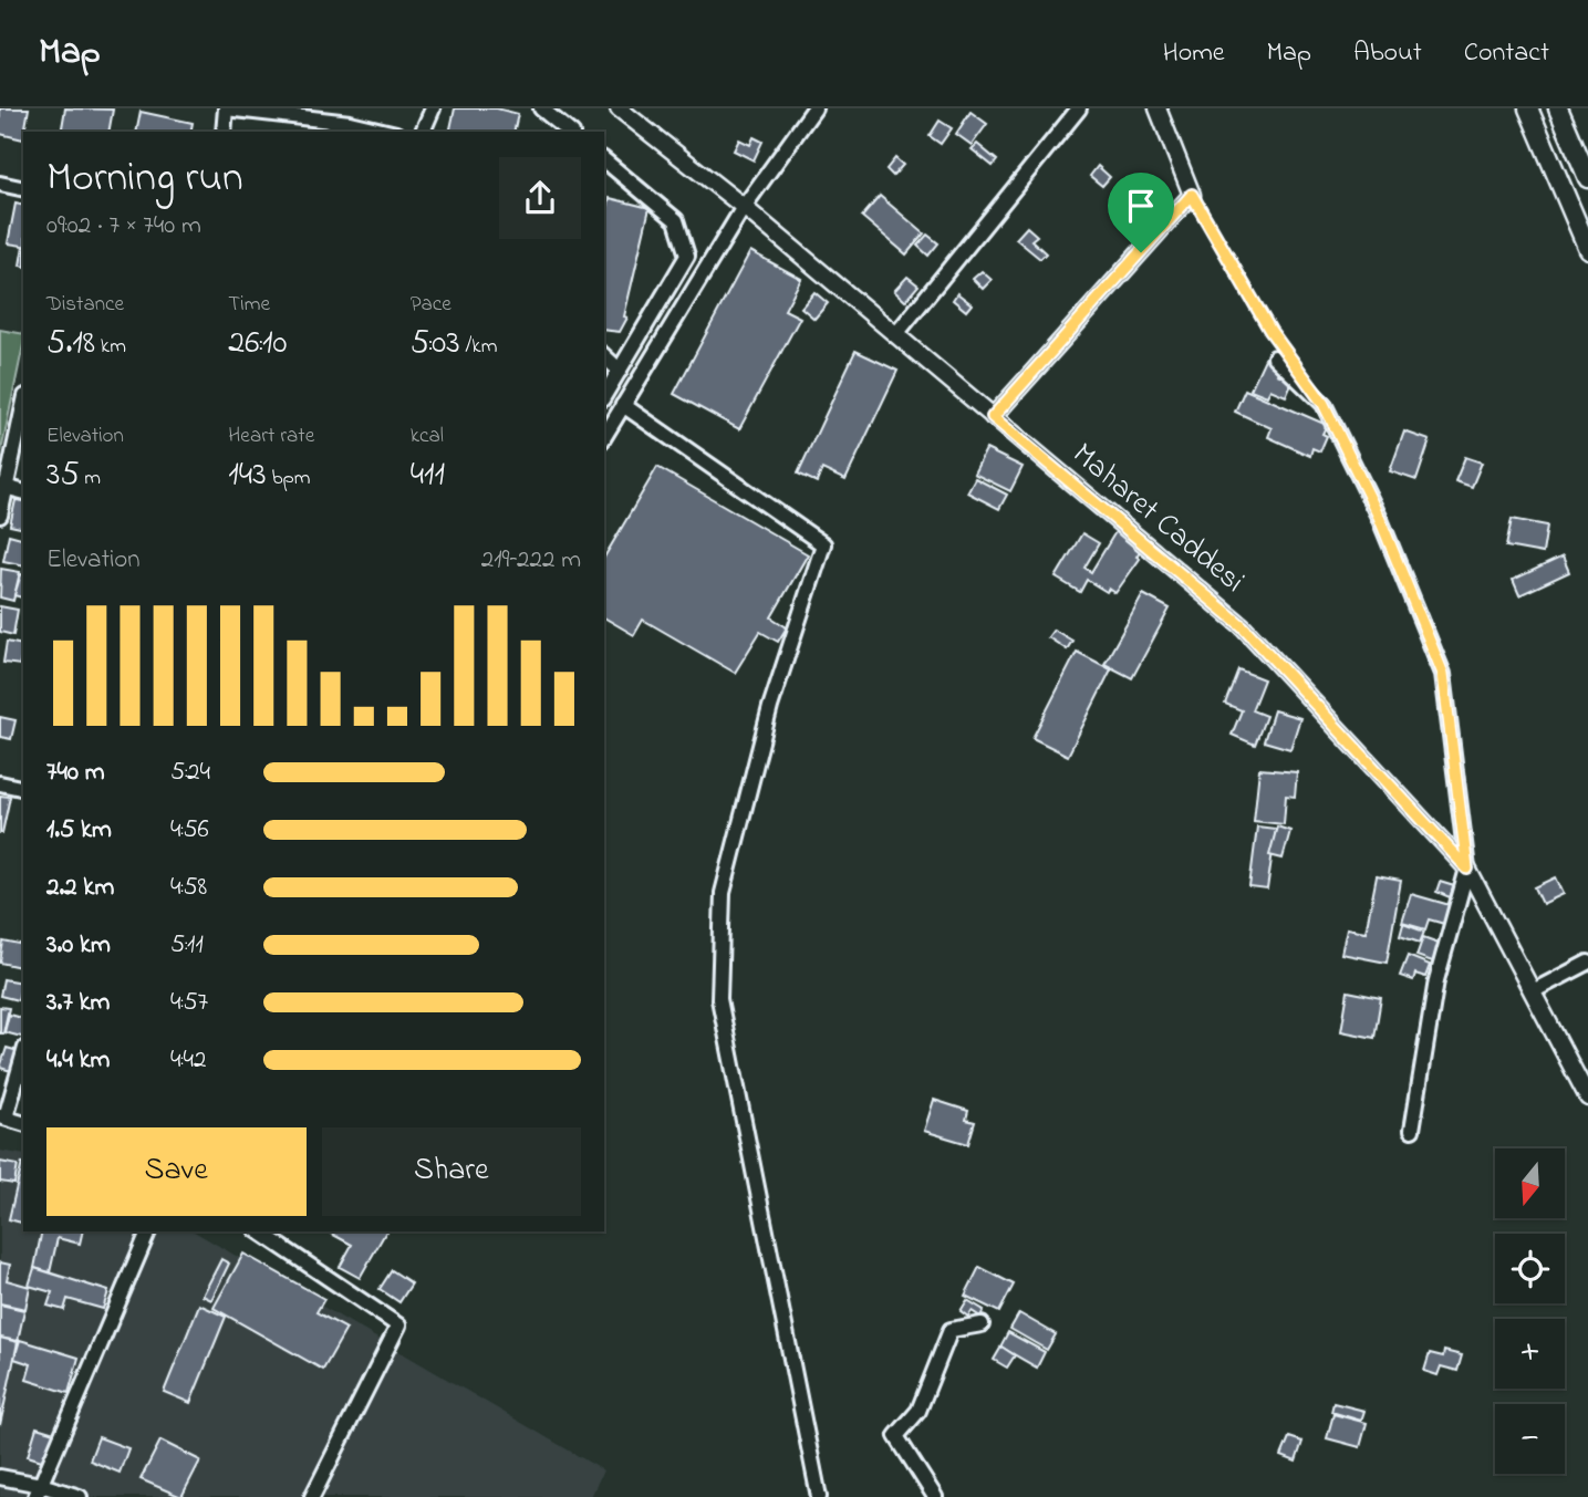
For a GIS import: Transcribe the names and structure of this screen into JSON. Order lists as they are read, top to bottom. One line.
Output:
{"streets":{"street":["Maharet Caddesi"]},"north":"bottom","page":{"header":"Map","nav":["Home","Map","About","Contact"],"heading":["Morning run","09:02 · 7 × 740 m"],"stats":[["Distance","5.18 km"],["Time","26:10"],["Pace","5:03 /km"],["Elevation","35 m"],["Heart rate","143 bpm"],["kcal","411"]],"chart":["Elevation","219–222 m"],"list":[{"name":"740 m","note":"5:24"},{"name":"1.5 km","note":"4:56"},{"name":"2.2 km","note":"4:58"},{"name":"3.0 km","note":"5:11"},{"name":"3.7 km","note":"4:57"},{"name":"4.4 km","note":"4:42"}],"buttons":["Save","Share"],"map_buttons":["+","−"]}}
